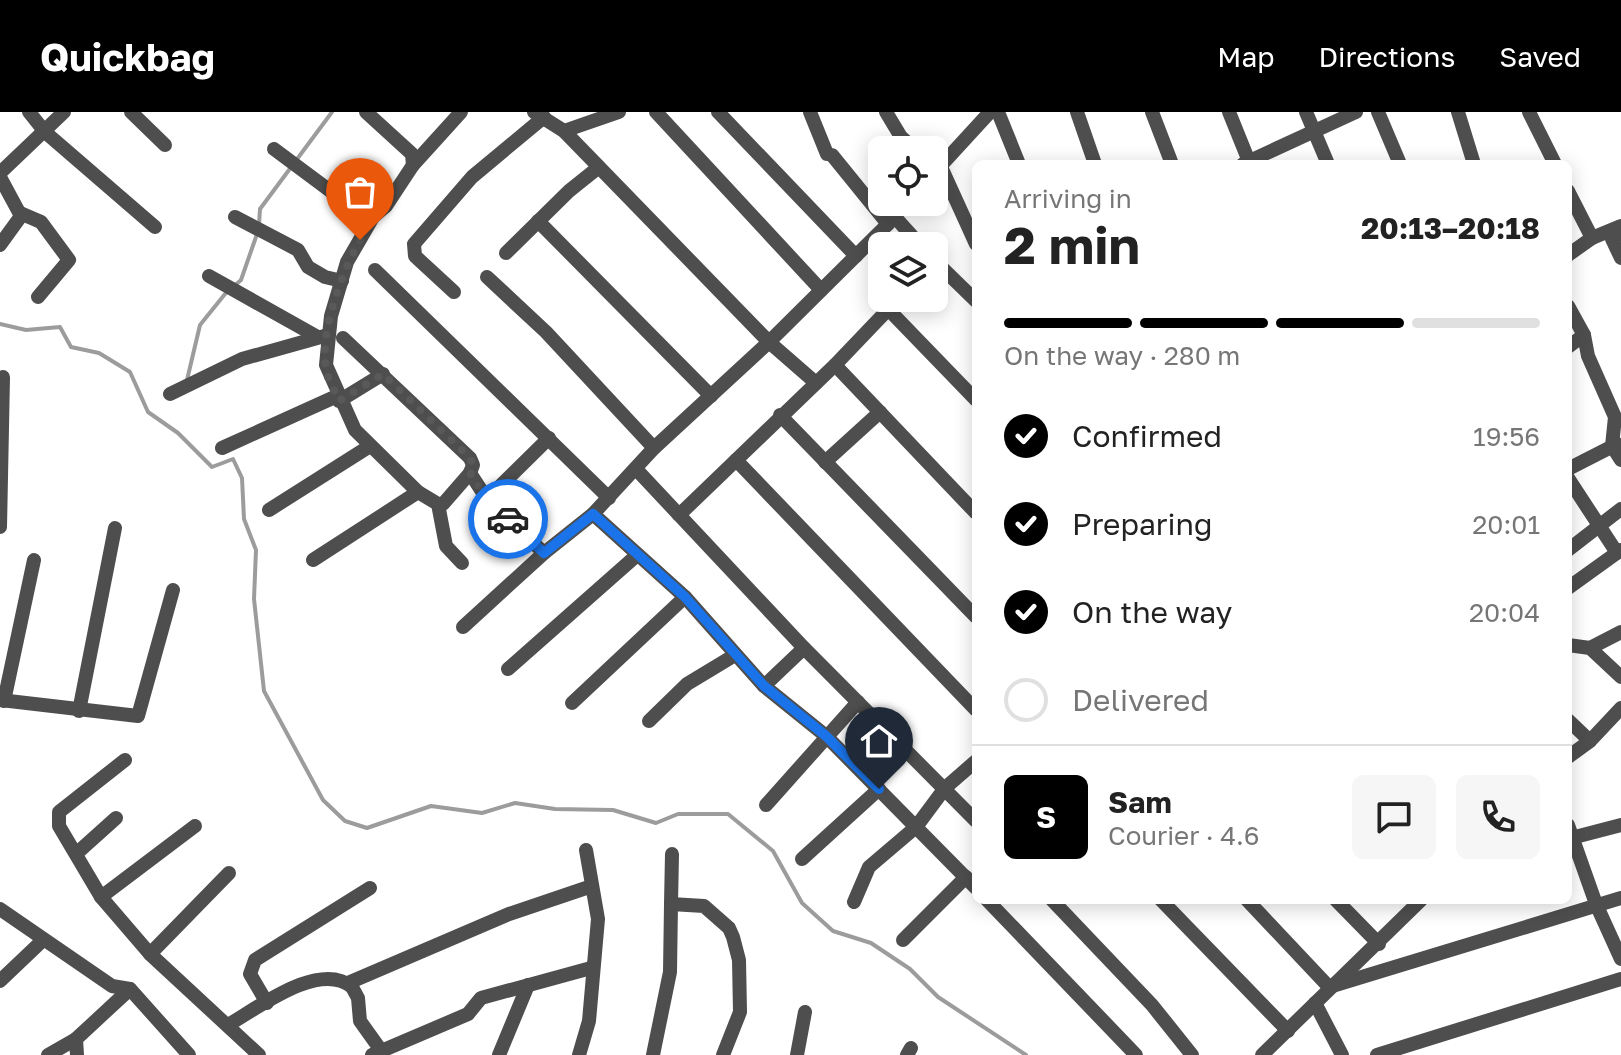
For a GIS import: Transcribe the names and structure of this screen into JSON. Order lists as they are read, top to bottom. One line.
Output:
{"page":{"header":"Quickbag","nav":["Map","Directions","Saved"],"heading":["2 min","Arriving in","20:13–20:18"],"panel":["Sam","Courier · 4.6"],"bar":"On the way · 280 m","list":[["Confirmed","19:56"],["Preparing","20:01"],["On the way","20:04"],"Delivered"],"round":"S"}}
